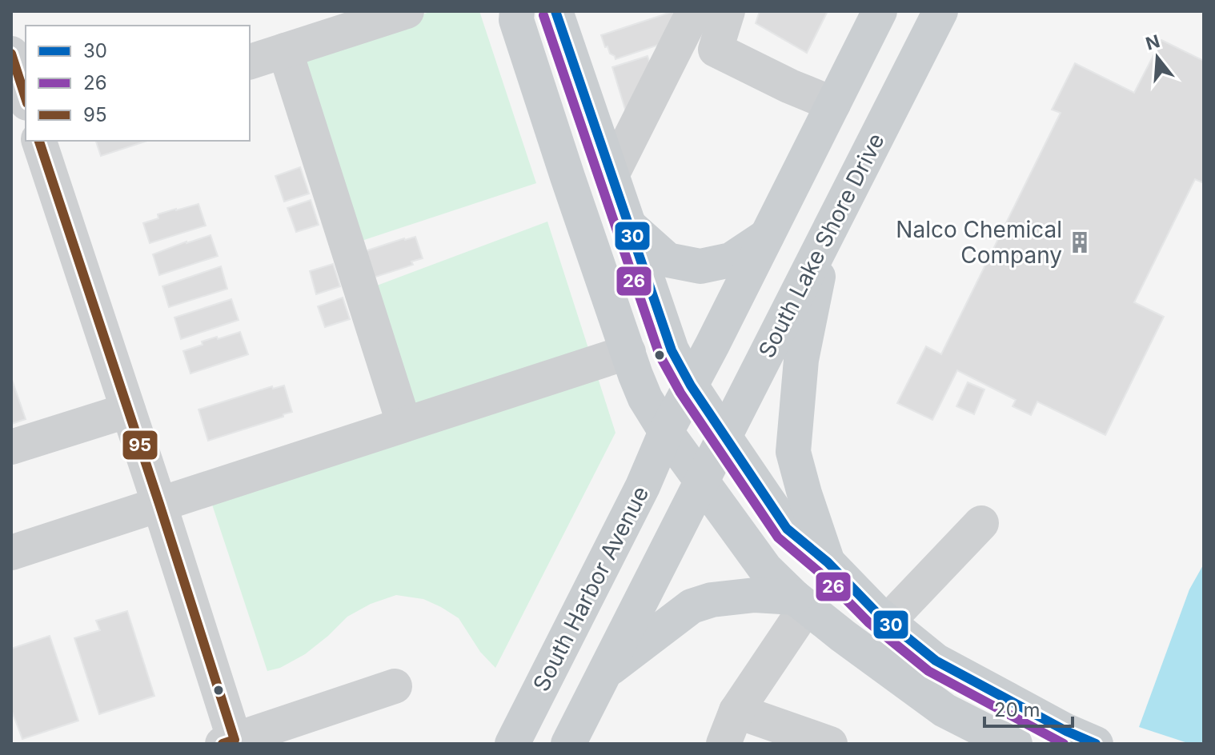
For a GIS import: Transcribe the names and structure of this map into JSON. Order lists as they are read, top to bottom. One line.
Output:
{"streets":{"main road":["South Lake Shore Drive","South Harbor Avenue"]},"places":{"building":["Nalco Chemical Company"]},"lines":["transit line 30","transit line 26","transit line 95"],"legend":["30","26","95"],"scale_bar":"20 m","north":"top"}
